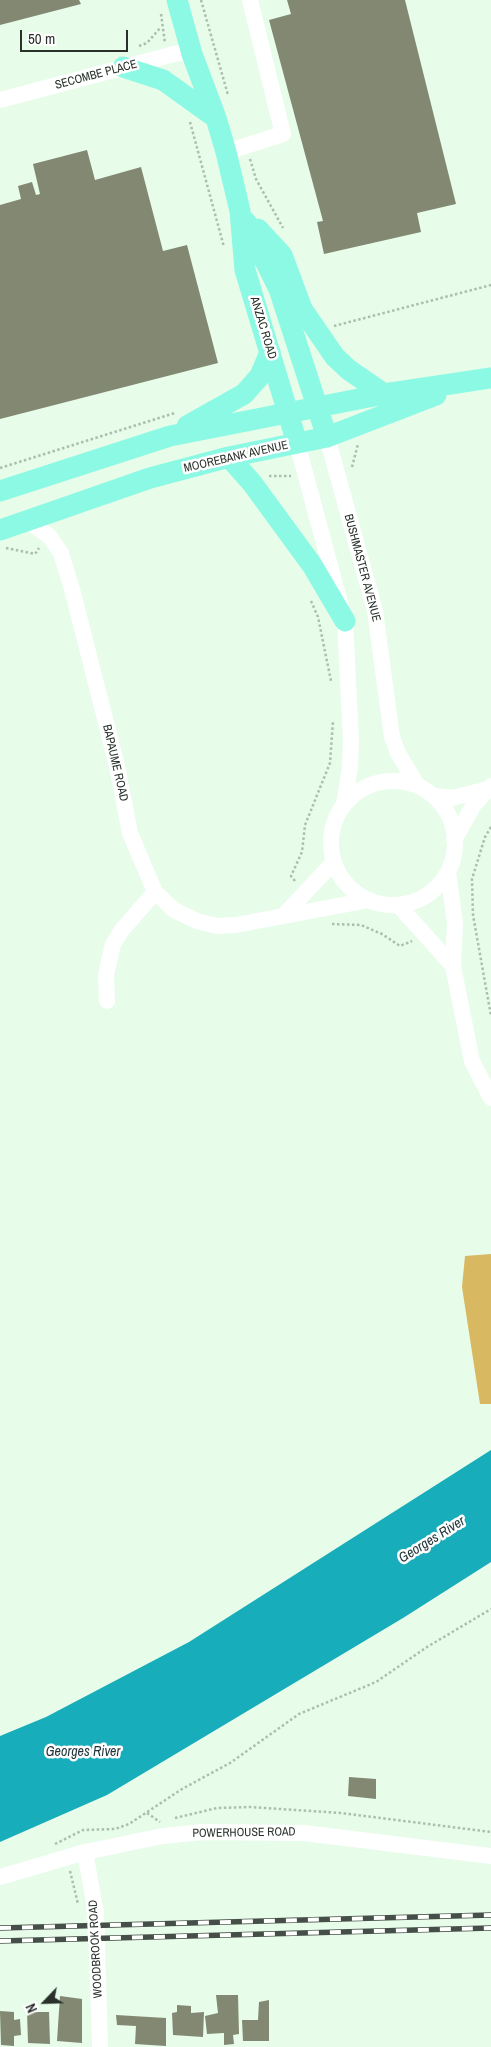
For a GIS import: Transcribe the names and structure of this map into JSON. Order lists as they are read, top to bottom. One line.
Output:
{"streets":{"main road":["ANZAC ROAD","MOOREBANK AVENUE","BUSHMASTER AVENUE"],"street":["SECOMBE PLACE","BAPAUME ROAD","POWERHOUSE ROAD","WOODBROOK ROAD"]},"crossings":[["SECOMBE PLACE","ANZAC ROAD"],["ANZAC ROAD","MOOREBANK AVENUE"],["ANZAC ROAD","BUSHMASTER AVENUE"],["MOOREBANK AVENUE","BUSHMASTER AVENUE"],["MOOREBANK AVENUE","BAPAUME ROAD"],["POWERHOUSE ROAD","WOODBROOK ROAD"]],"water":["Georges River"],"scale_bar":"50 m","north":"bottom left"}
